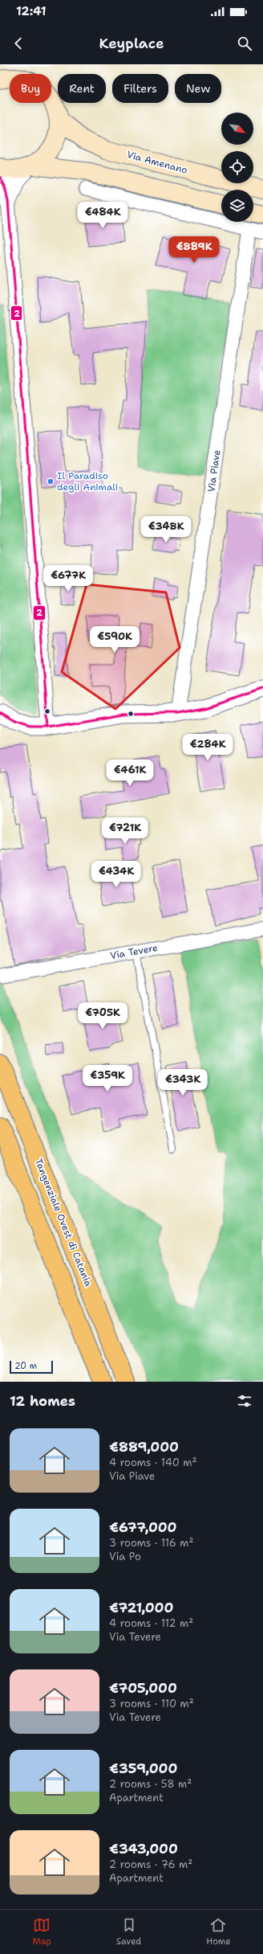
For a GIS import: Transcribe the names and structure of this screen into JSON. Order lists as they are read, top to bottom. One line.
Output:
{"streets":{"highway":["Tangenziale Ovest di Catania"],"main road":["Via Amenano"],"street":["Via Piave","Via Tevere"]},"places":["Il Paradiso degli Animali"],"lines":["transit line 2"],"scale_bar":"20 m","north":"bottom right","page":{"status":"12:41","header":"Keyplace","chip":["Buy","Rent","Filters","New"],"price":["€484K","€889K","€348K","€677K","€590K","€284K","€461K","€721K","€434K","€705K","€359K","€343K"],"scale":"20 m","heading":"12 homes","list":[{"name":"€889,000","note":"4 rooms · 140 m² · Via Piave"},{"name":"€677,000","note":"3 rooms · 116 m² · Via Po"},{"name":"€721,000","note":"4 rooms · 112 m² · Via Tevere"},{"name":"€705,000","note":"3 rooms · 110 m² · Via Tevere"},{"name":"€359,000","note":"2 rooms · 58 m² · Apartment"},{"name":"€343,000","note":"2 rooms · 76 m² · Apartment"}],"tabs":["Map","Saved","Home"]}}
